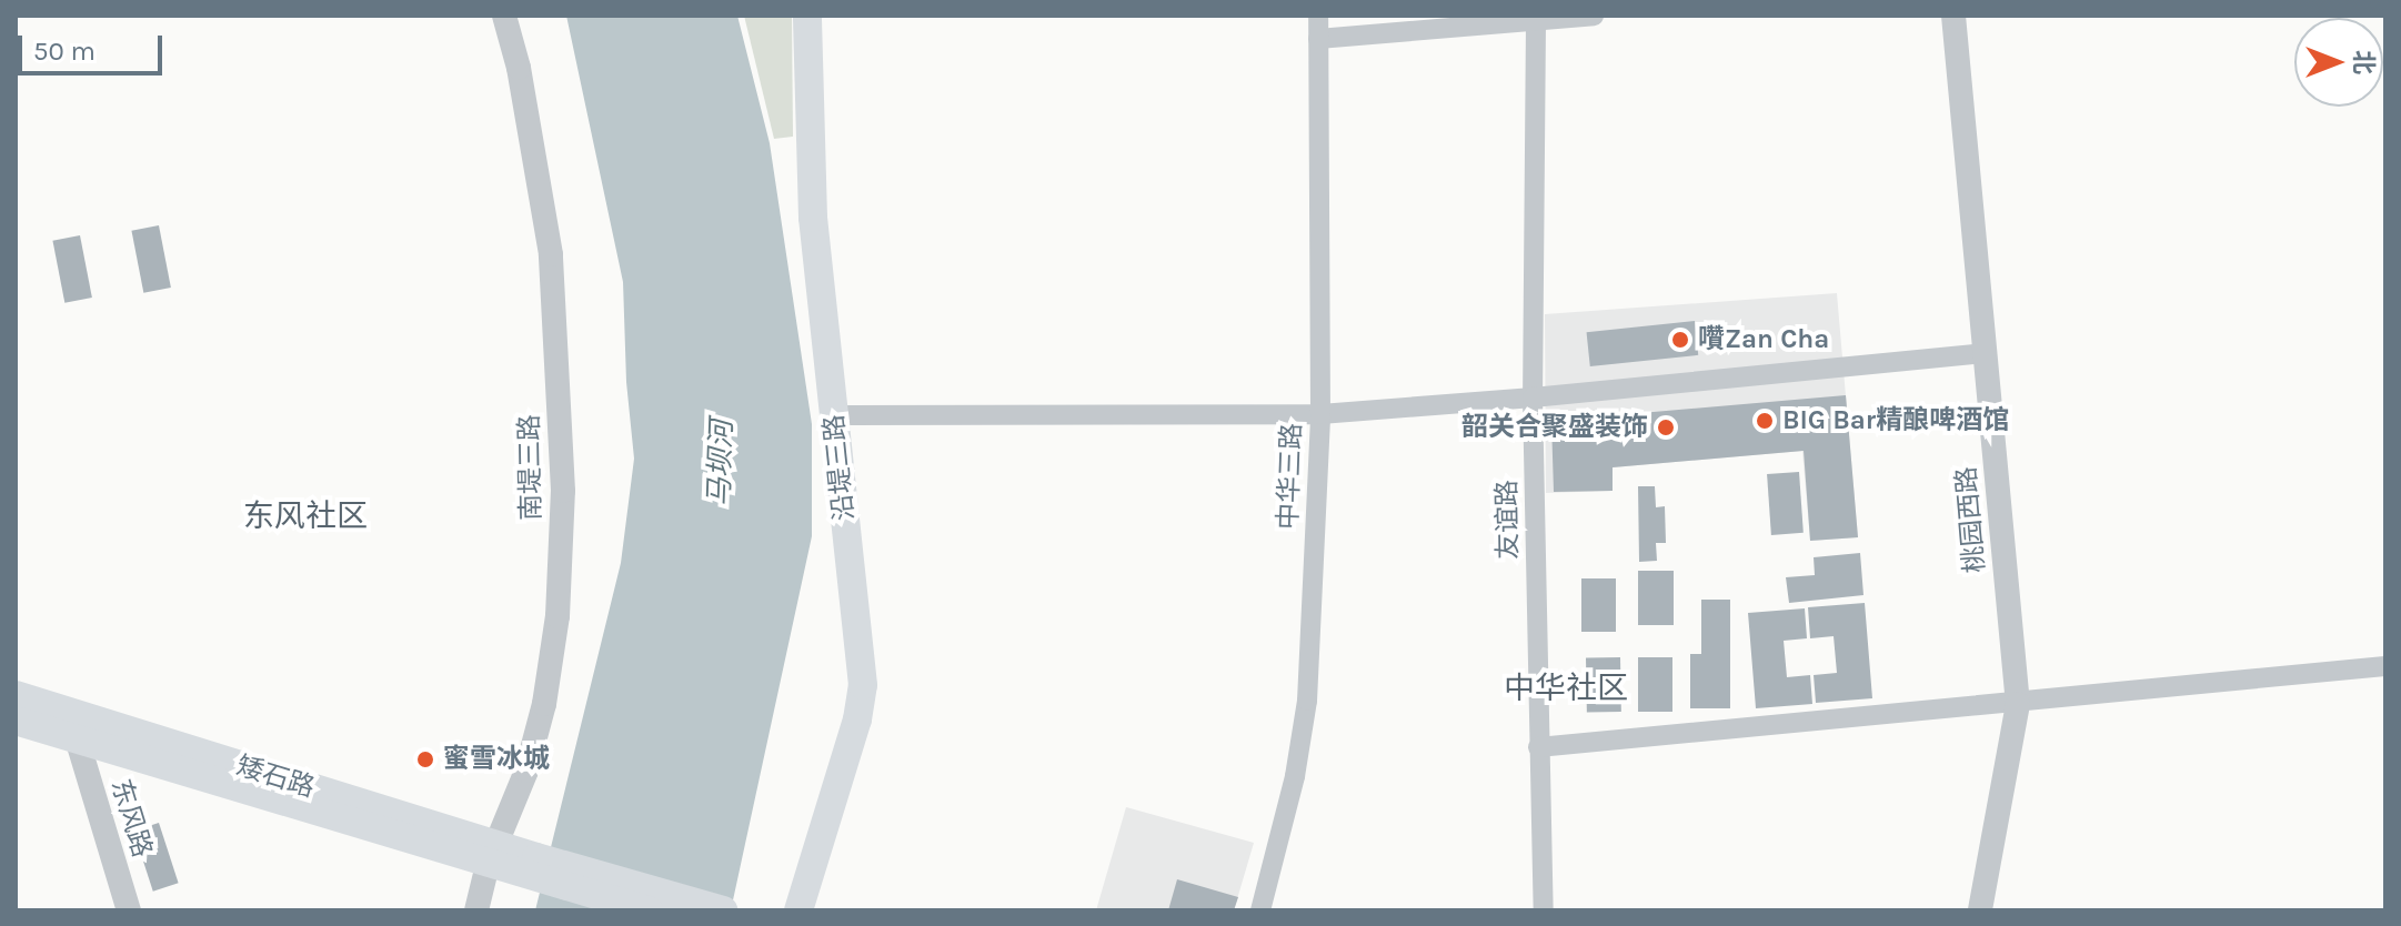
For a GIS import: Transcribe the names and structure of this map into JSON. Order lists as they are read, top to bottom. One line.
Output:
{"streets":{"main road":["沿堤三路","矮石路"],"street":["南堤三路","中华三路","友谊路","桃园西路","东风路"]},"crossings":[["南堤三路","矮石路"],["矮石路","东风路"]],"districts":["东风社区","中华社区"],"water":["马坝河"],"places":["囋Zan Cha","BIG Bar精酿啤酒馆","韶关合聚盛装饰","蜜雪冰城"],"scale_bar":"50 m","north":"right"}
